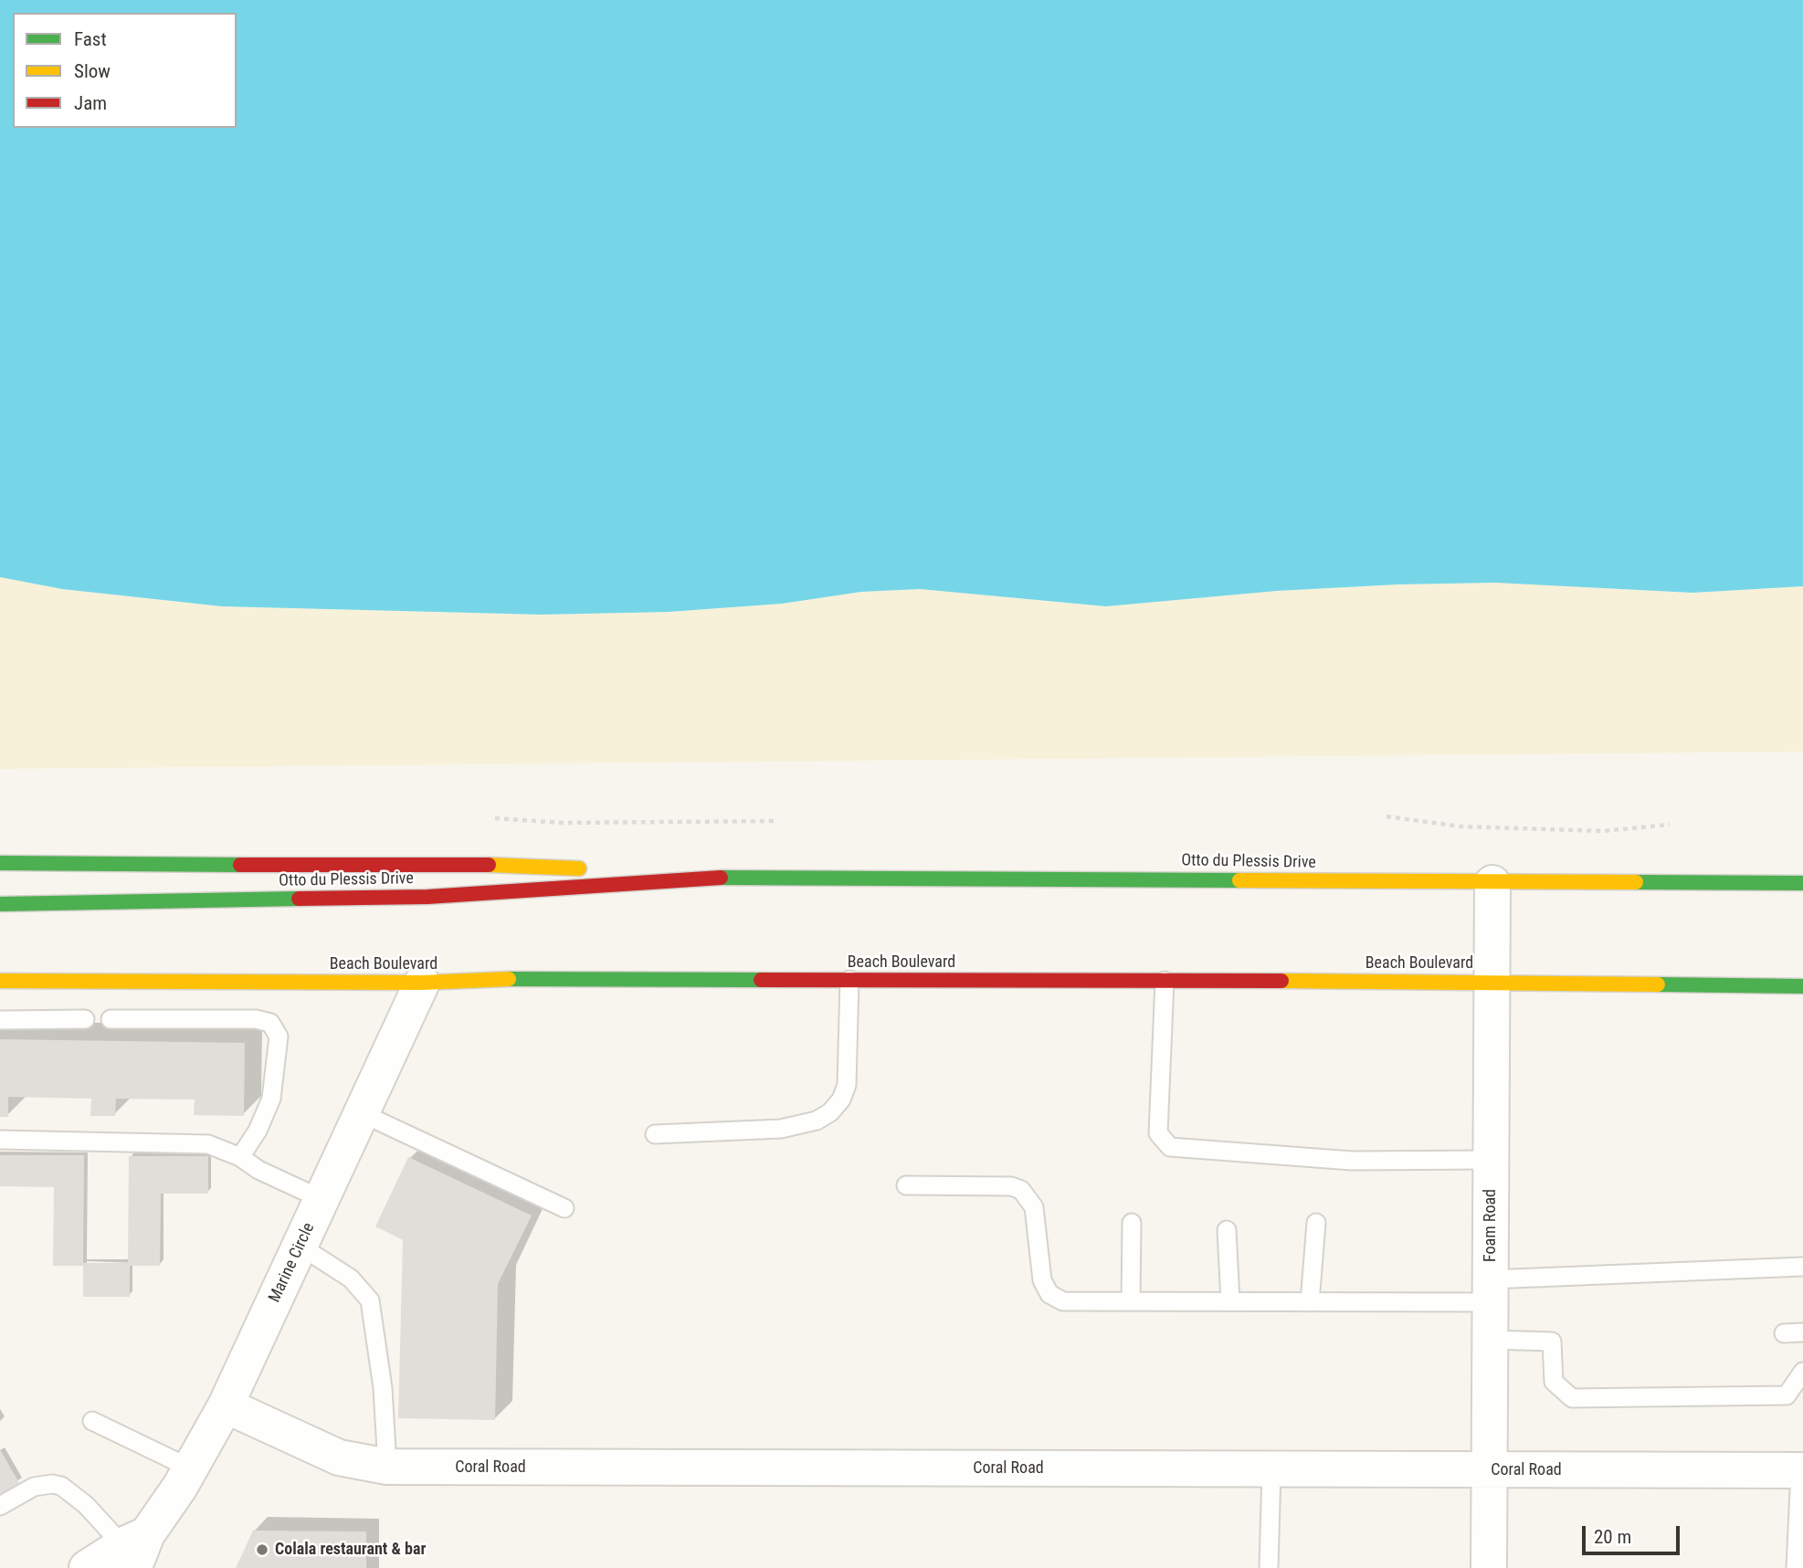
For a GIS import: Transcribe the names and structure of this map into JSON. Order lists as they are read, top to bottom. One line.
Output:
{"streets":{"main road":["Otto du Plessis Drive","Beach Boulevard"],"street":["Foam Road","Marine Circle","Coral Road"]},"crossings":[["Otto du Plessis Drive","Foam Road"],["Beach Boulevard","Foam Road"],["Beach Boulevard","Marine Circle"],["Foam Road","Coral Road"],["Marine Circle","Coral Road"]],"places":["Colala restaurant & bar"],"legend":["Fast","Slow","Jam"],"scale_bar":"20 m"}
